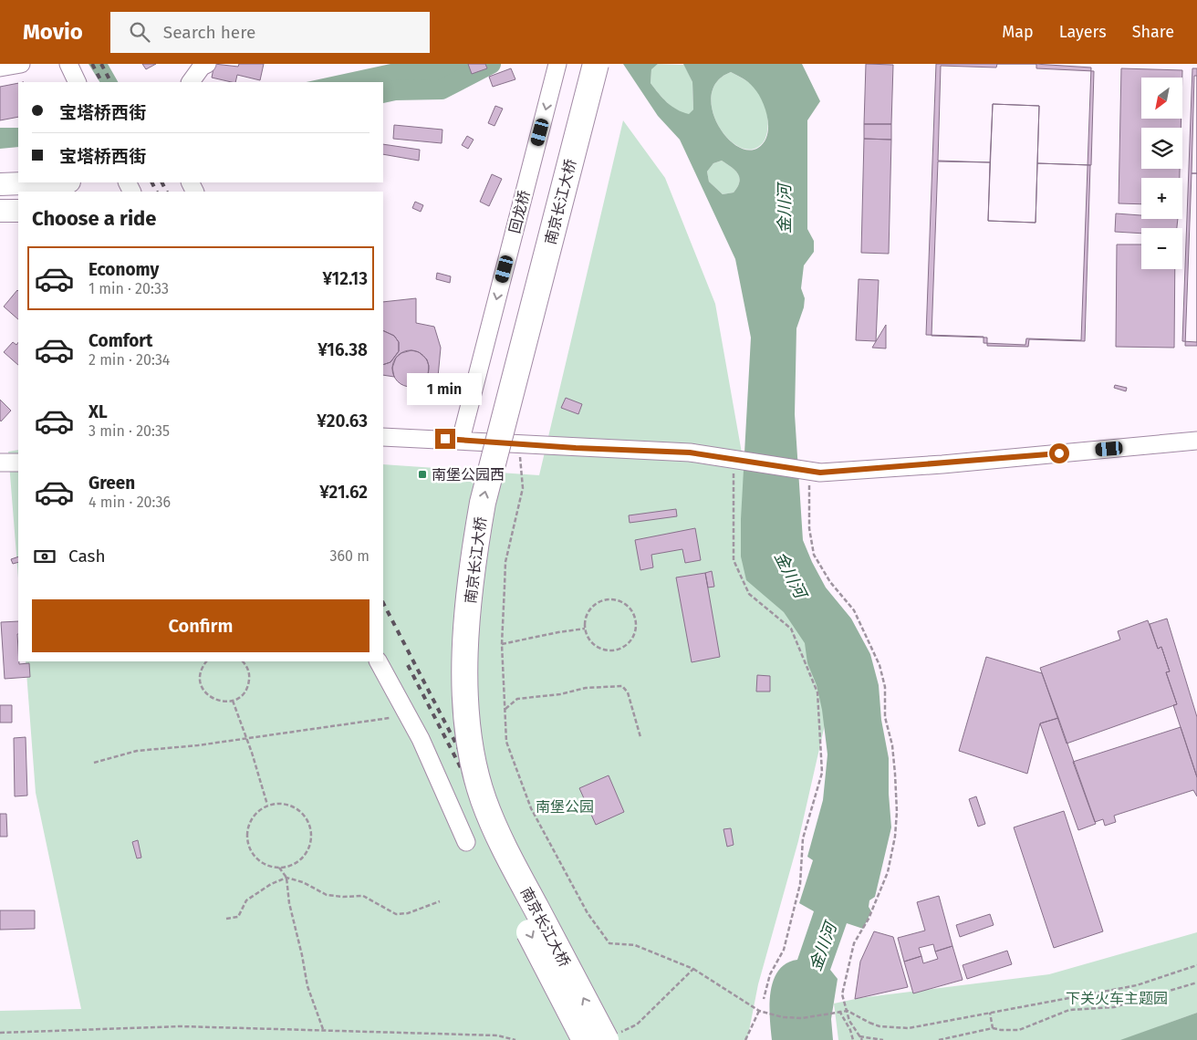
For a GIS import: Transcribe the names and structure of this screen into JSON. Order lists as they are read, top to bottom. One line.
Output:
{"streets":{"highway":["南京长江大桥"],"street":["回龙桥"]},"one_way":["回龙桥"],"water":["金川河"],"parks":["南堡公园","下关火车主题园"],"places":{"transit":["南堡公园西"]},"north":"bottom left","page":{"header":"Movio","search":"Search here","nav":["Map","Layers","Share"],"map_buttons":["+","−"],"banner":["宝塔桥西街","宝塔桥西街"],"heading":"Choose a ride","list":[{"name":"Economy","note":"1 min · 20:33","value":"¥12.13"},{"name":"Comfort","note":"2 min · 20:34","value":"¥16.38"},{"name":"XL","note":"3 min · 20:35","value":"¥20.63"},{"name":"Green","note":"4 min · 20:36","value":"¥21.62"}],"bubble":"1 min","pay":["Cash","360 m"],"buttons":"Confirm"}}
